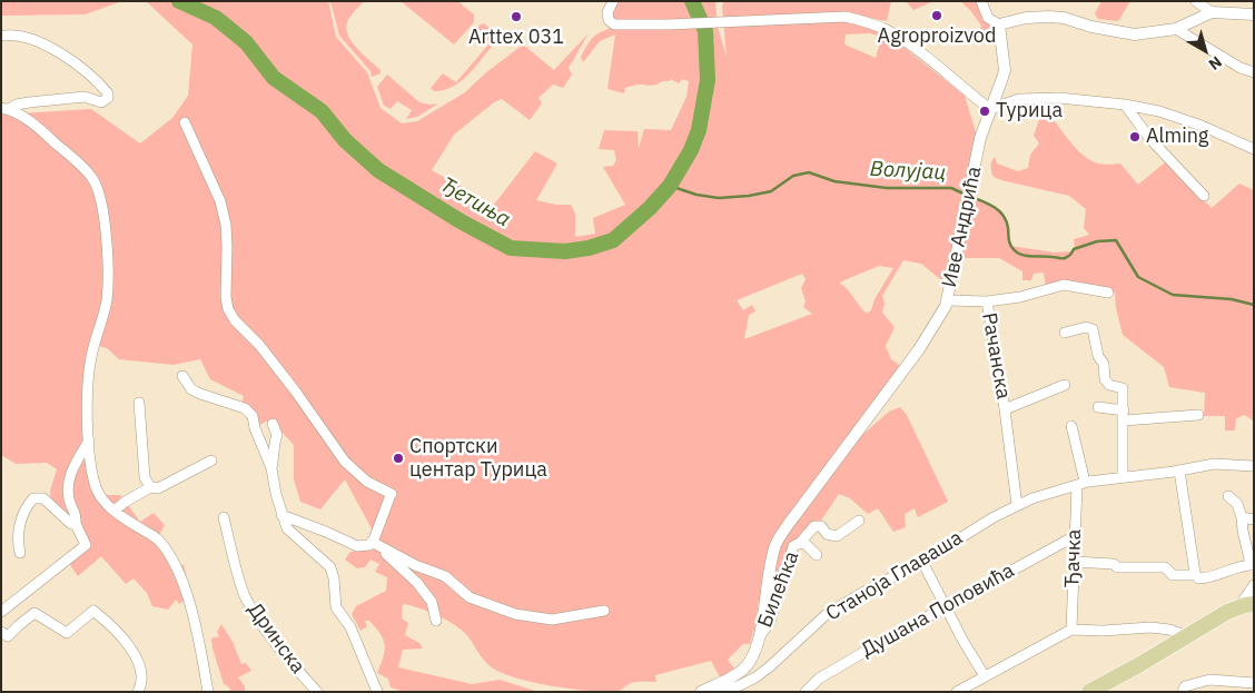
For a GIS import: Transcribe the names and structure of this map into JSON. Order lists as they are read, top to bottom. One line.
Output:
{"streets":{"street":["Иве Андрића","Рачанска","Ђачка","Станоја Главаша","Билећка","Душана Поповића","Дринска"]},"crossings":[["Иве Андрића","Рачанска"],["Иве Андрића","Билећка"],["Рачанска","Станоја Главаша"],["Ђачка","Станоја Главаша"],["Ђачка","Душана Поповића"]],"water":["Волујац","Ђетиња"],"places":["Agroproizvod","Arttex 031","Турица","Alming","Спортски центар Турица"],"north":"bottom right"}
